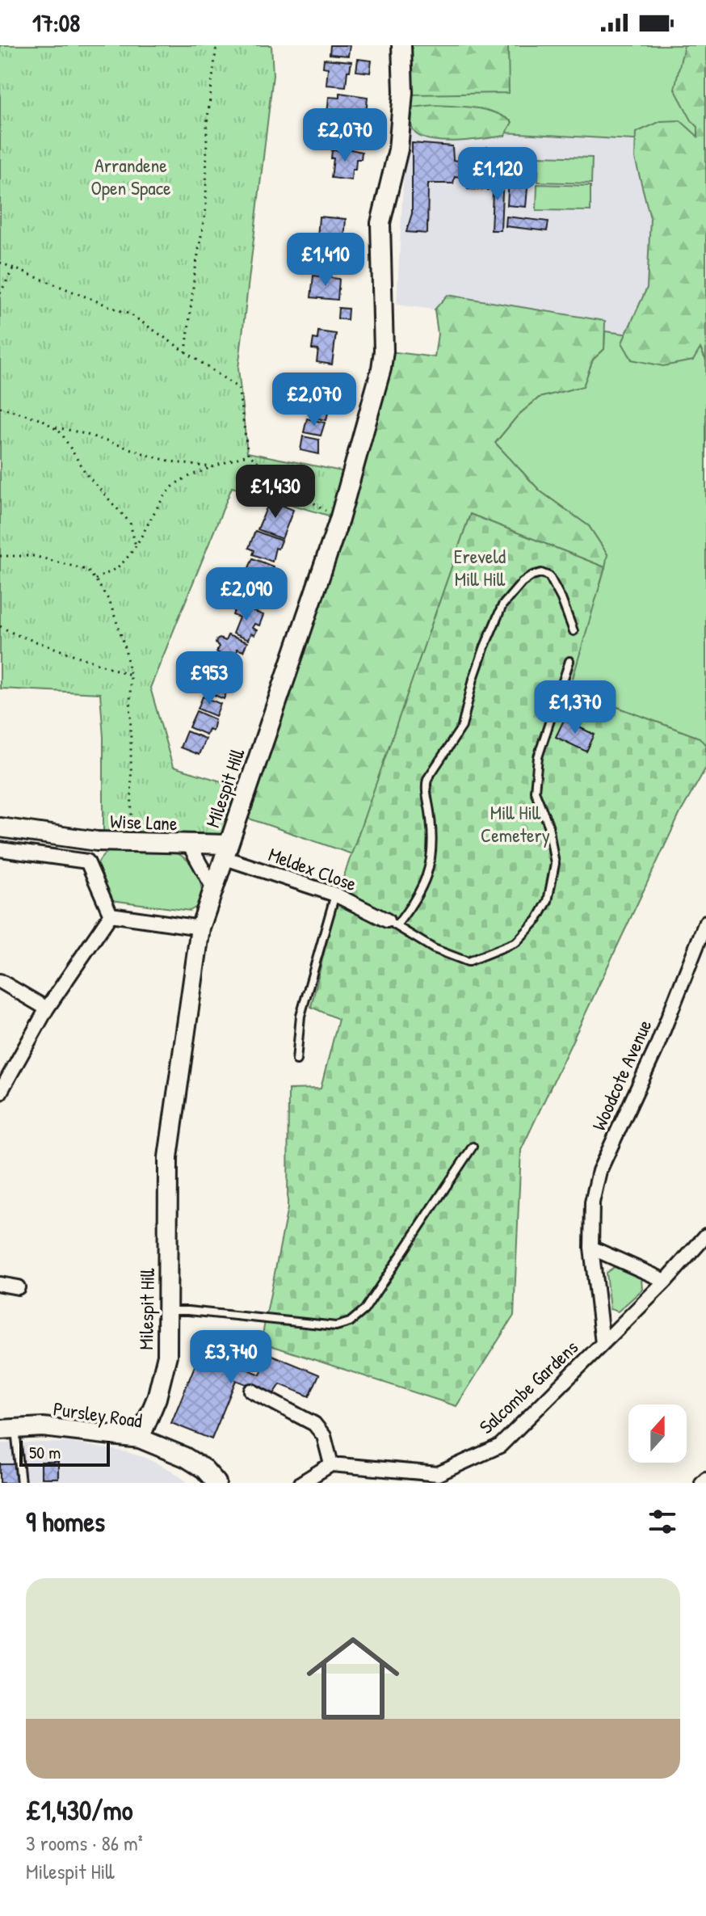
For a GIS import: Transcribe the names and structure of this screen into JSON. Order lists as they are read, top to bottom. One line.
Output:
{"streets":{"street":["Milespit Hill","Wise Lane","Meldex Close","Woodcote Avenue","Salcombe Gardens","Pursley Road"]},"crossings":[["Milespit Hill","Wise Lane"],["Milespit Hill","Meldex Close"],["Milespit Hill","Pursley Road"],["Wise Lane","Meldex Close"],["Woodcote Avenue","Salcombe Gardens"]],"parks":["Arrandene Open Space","Ereveld Mill Hill","Mill Hill Cemetery"],"scale_bar":"50 m","north":"top","page":{"status":"17:08","price":["£2,070","£1,120","£1,410","£2,070","£1,430","£2,090","£953","£1,370","£3,740"],"scale":"50 m","heading":"9 homes","list":[{"name":"£1,430/mo","note":"3 rooms · 86 m² · Milespit Hill"}]}}
